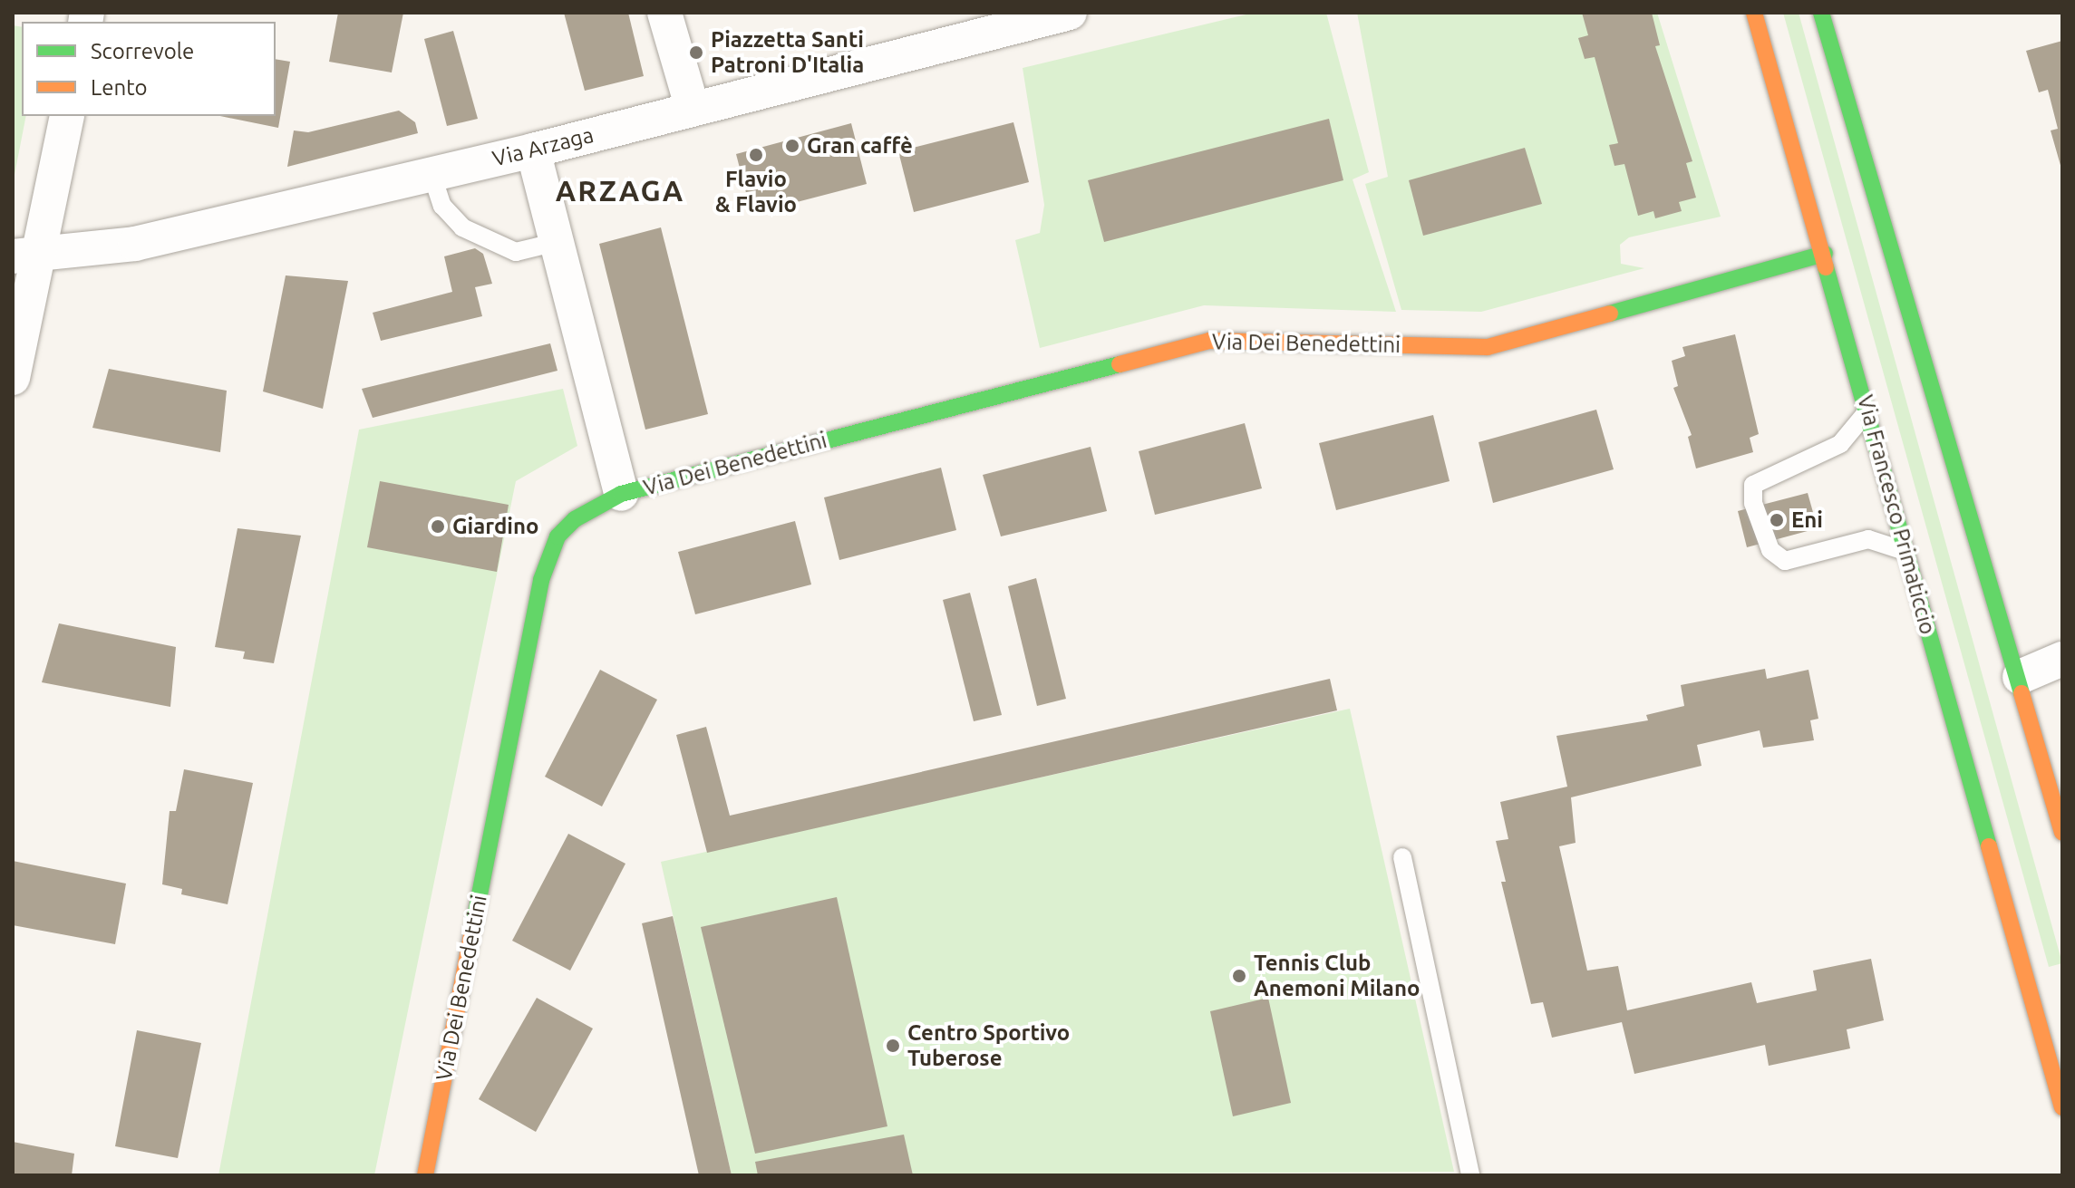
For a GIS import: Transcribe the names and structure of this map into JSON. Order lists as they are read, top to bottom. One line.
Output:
{"streets":{"street":["Via Arzaga","Via Dei Benedettini","Via Francesco Primaticcio"]},"crossings":[["Via Arzaga","Via Dei Benedettini"],["Via Dei Benedettini","Via Francesco Primaticcio"]],"districts":["ARZAGA"],"places":["Piazzetta Santi Patroni D'Italia","Gran caffè","Flavio & Flavio","Eni","Giardino","Tennis Club Anemoni Milano","Centro Sportivo Tuberose"],"legend":["Scorrevole","Lento"]}
